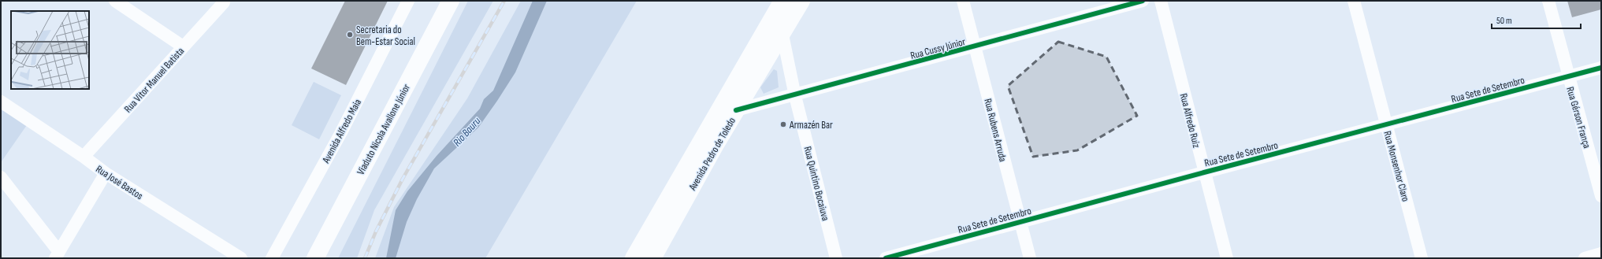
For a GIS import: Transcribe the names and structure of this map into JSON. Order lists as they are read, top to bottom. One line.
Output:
{"streets":{"main road":["Viaduto Nicola Avallone Júnior","Avenida Pedro de Toledo"],"street":["Rua Cussy Júnior","Rua Vitor Manuel Batista","Rua Sete de Setembro","Rua Gérson França","Rua Alfredo Ruiz","Rua Rubens Arruda","Avenida Alfredo Maia","Rua Monsenhor Claro","Rua José Bastos","Rua Quintino Bocaiuva"]},"crossings":[["Rua Cussy Júnior","Rua Rubens Arruda"],["Rua Cussy Júnior","Avenida Pedro de Toledo"],["Rua Cussy Júnior","Rua Quintino Bocaiuva"],["Rua Vitor Manuel Batista","Rua José Bastos"],["Rua Sete de Setembro","Rua Gérson França"],["Rua Sete de Setembro","Rua Alfredo Ruiz"],["Rua Sete de Setembro","Rua Rubens Arruda"],["Rua Sete de Setembro","Rua Monsenhor Claro"],["Avenida Pedro de Toledo","Rua Quintino Bocaiuva"]],"water":["Rio Bauru"],"places":["Secretaria do Bem-Estar Social","Armazén Bar"],"scale_bar":"50 m"}
